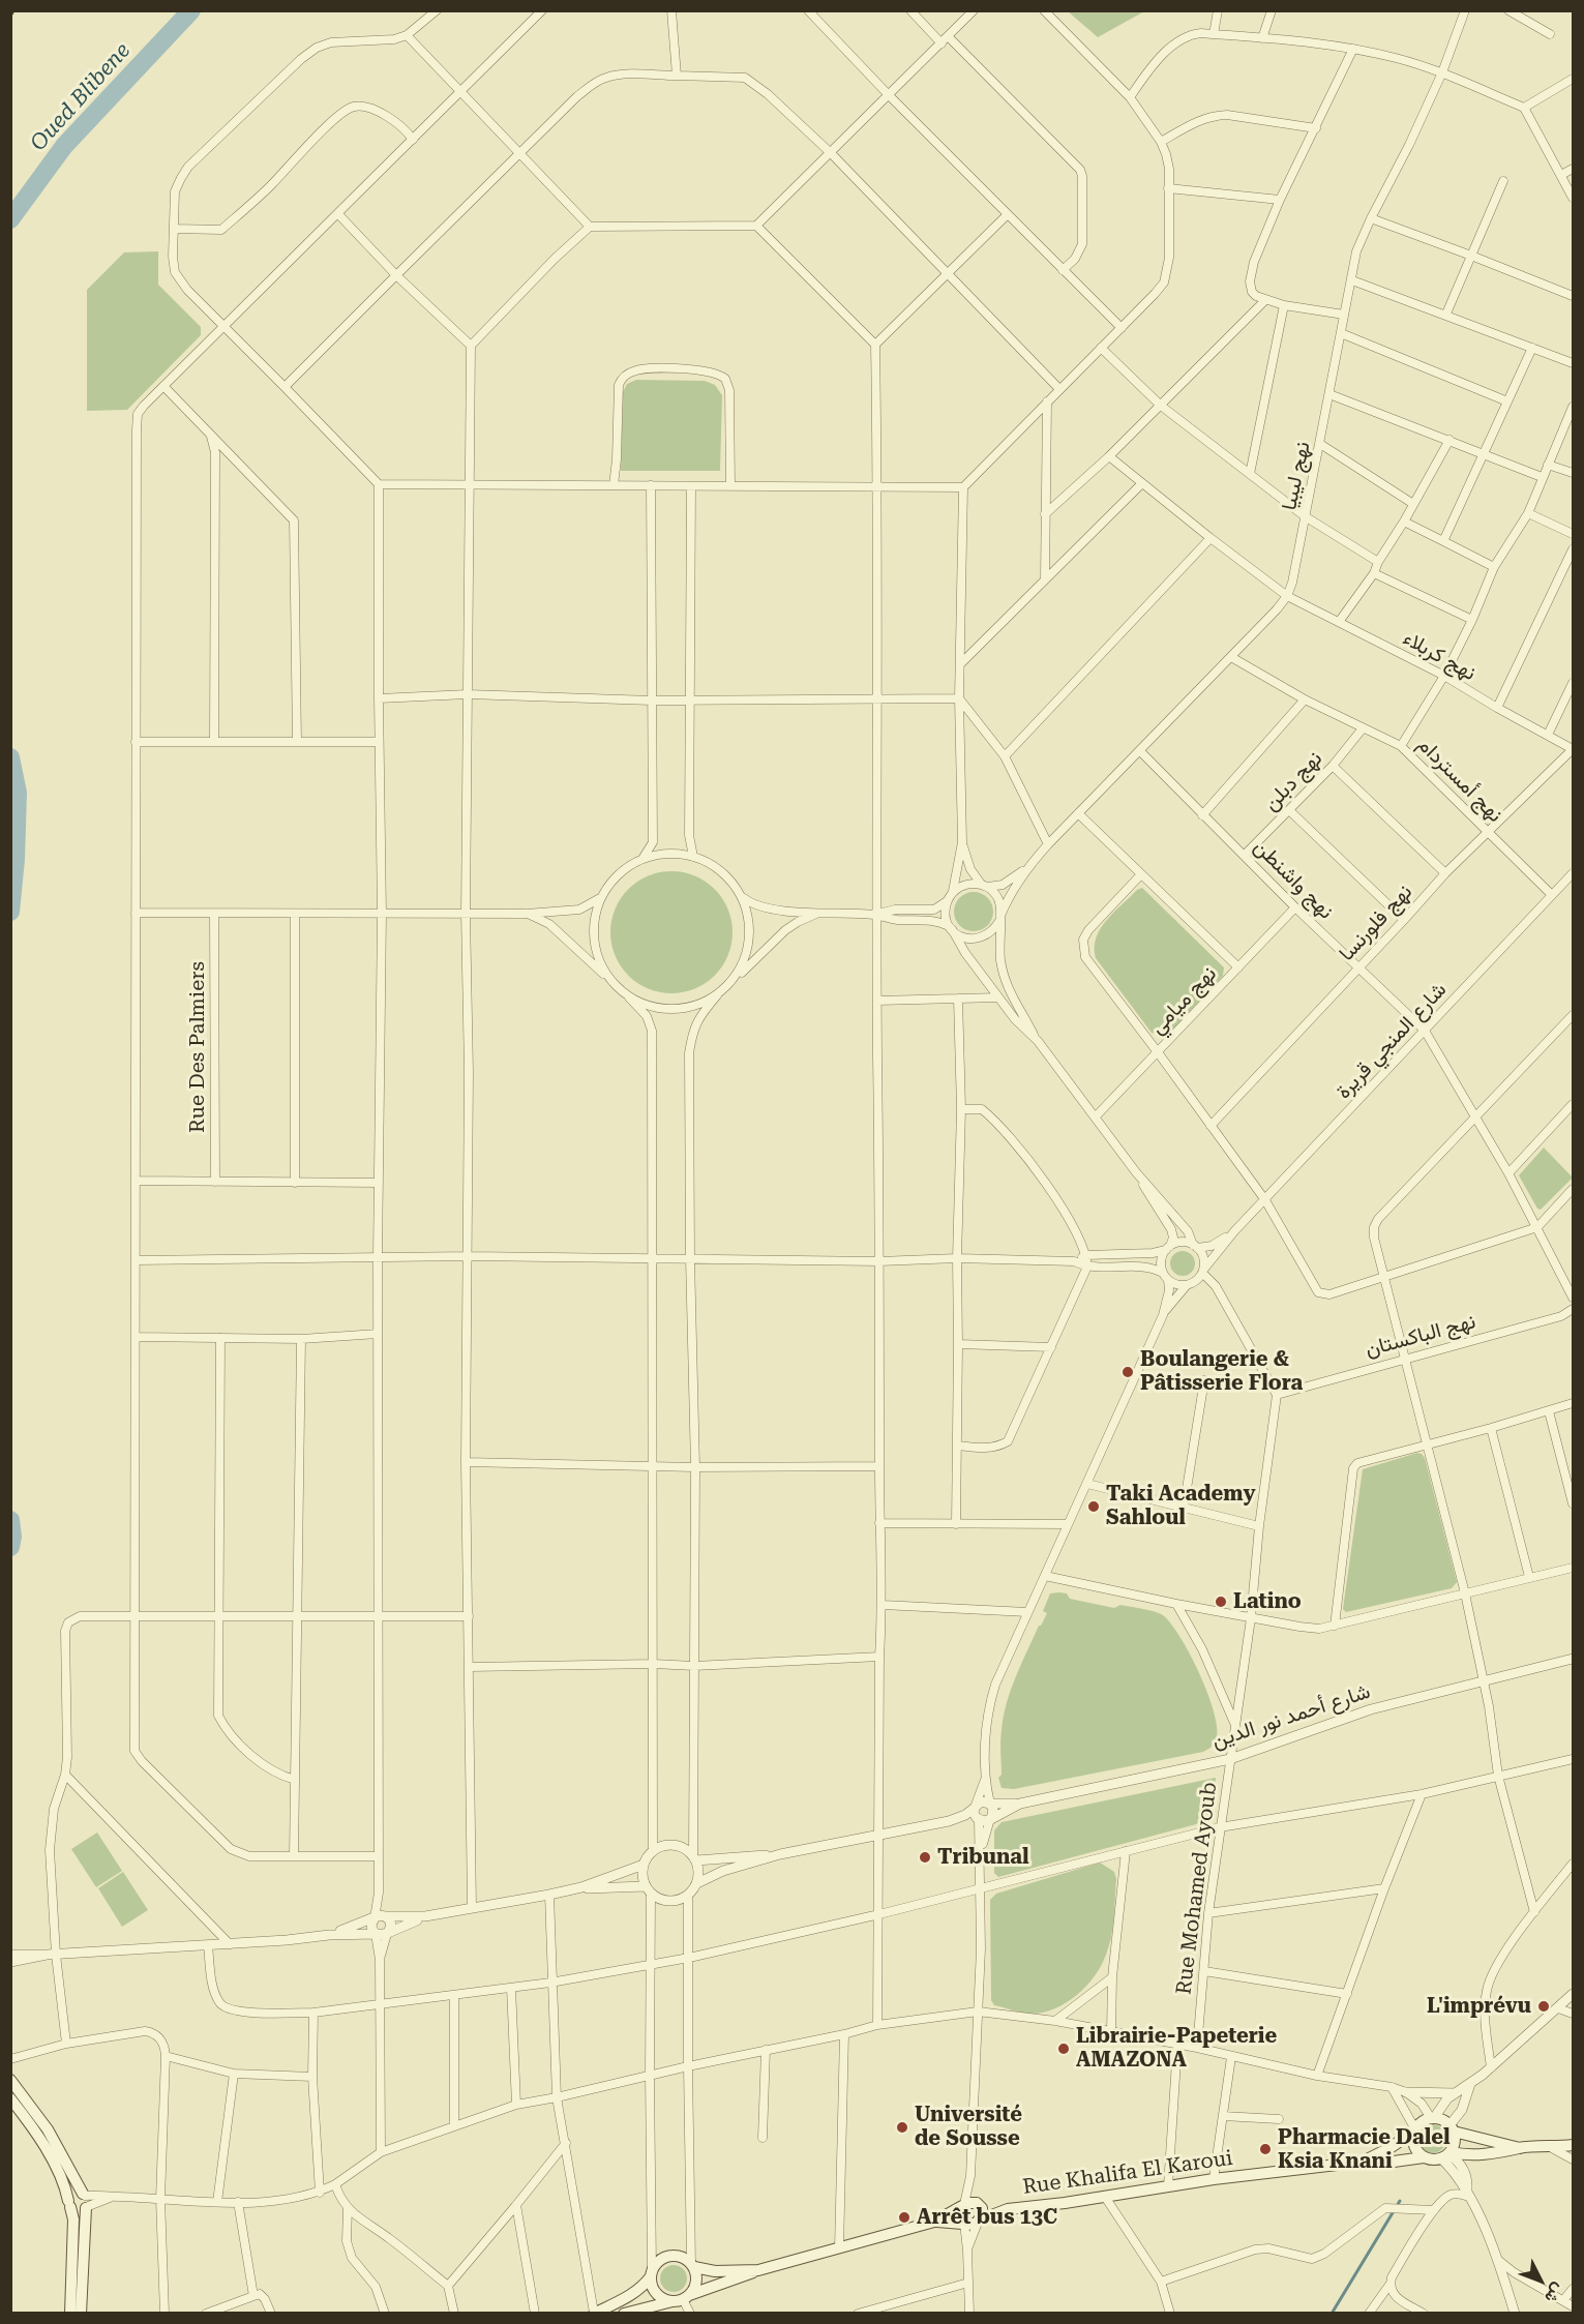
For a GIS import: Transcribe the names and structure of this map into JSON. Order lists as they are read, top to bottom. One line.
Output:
{"streets":{"main road":["Rue Khalifa El Karoui"],"street":["نهج ليبيا","نهج كربلاء","نهج أمستردام","نهج دبلن","نهج واشنطن","نهج فلورنسا","نهج ميامي","شارع المنجي قريرة","Rue Des Palmiers","نهج الباكستان","شارع أحمد نور الدين","Rue Mohamed Ayoub"]},"crossings":[["نهج ليبيا","نهج كربلاء"],["نهج ليبيا","نهج أمستردام"],["نهج ليبيا","نهج واشنطن"],["نهج كربلاء","نهج فلورنسا"],["نهج أمستردام","نهج دبلن"],["نهج أمستردام","نهج فلورنسا"],["نهج أمستردام","شارع المنجي قريرة"],["نهج دبلن","نهج واشنطن"],["نهج واشنطن","نهج فلورنسا"],["نهج واشنطن","نهج ميامي"],["نهج واشنطن","شارع المنجي قريرة"],["نهج الباكستان","Rue Mohamed Ayoub"],["شارع أحمد نور الدين","Rue Mohamed Ayoub"]],"water":["Oued Blibene"],"places":["Boulangerie & Pâtisserie Flora","Taki Academy Sahloul","Latino","Tribunal","L'imprévu","Librairie-Papeterie AMAZONA","Université de Sousse","Pharmacie Dalel Ksia Knani","Arrêt bus 13C"],"north":"bottom right"}
